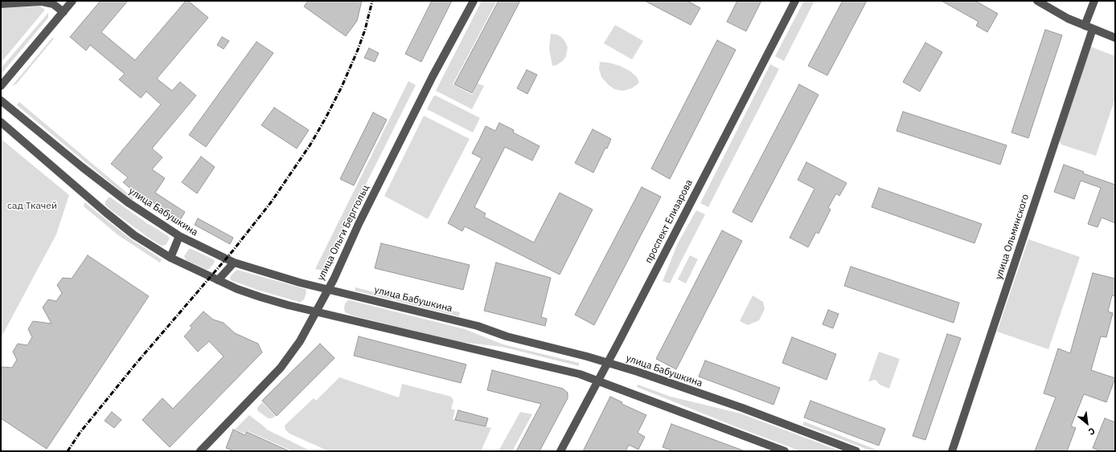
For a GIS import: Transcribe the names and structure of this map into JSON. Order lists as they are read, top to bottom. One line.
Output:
{"streets":{"street":["улица Бабушкина","проспект Елизарова","улица Ольги Берггольц","улица Ольминского"]},"crossings":[["улица Бабушкина","проспект Елизарова"],["улица Бабушкина","улица Ольги Берггольц"]],"parks":["сад Ткачей"],"north":"bottom right"}
